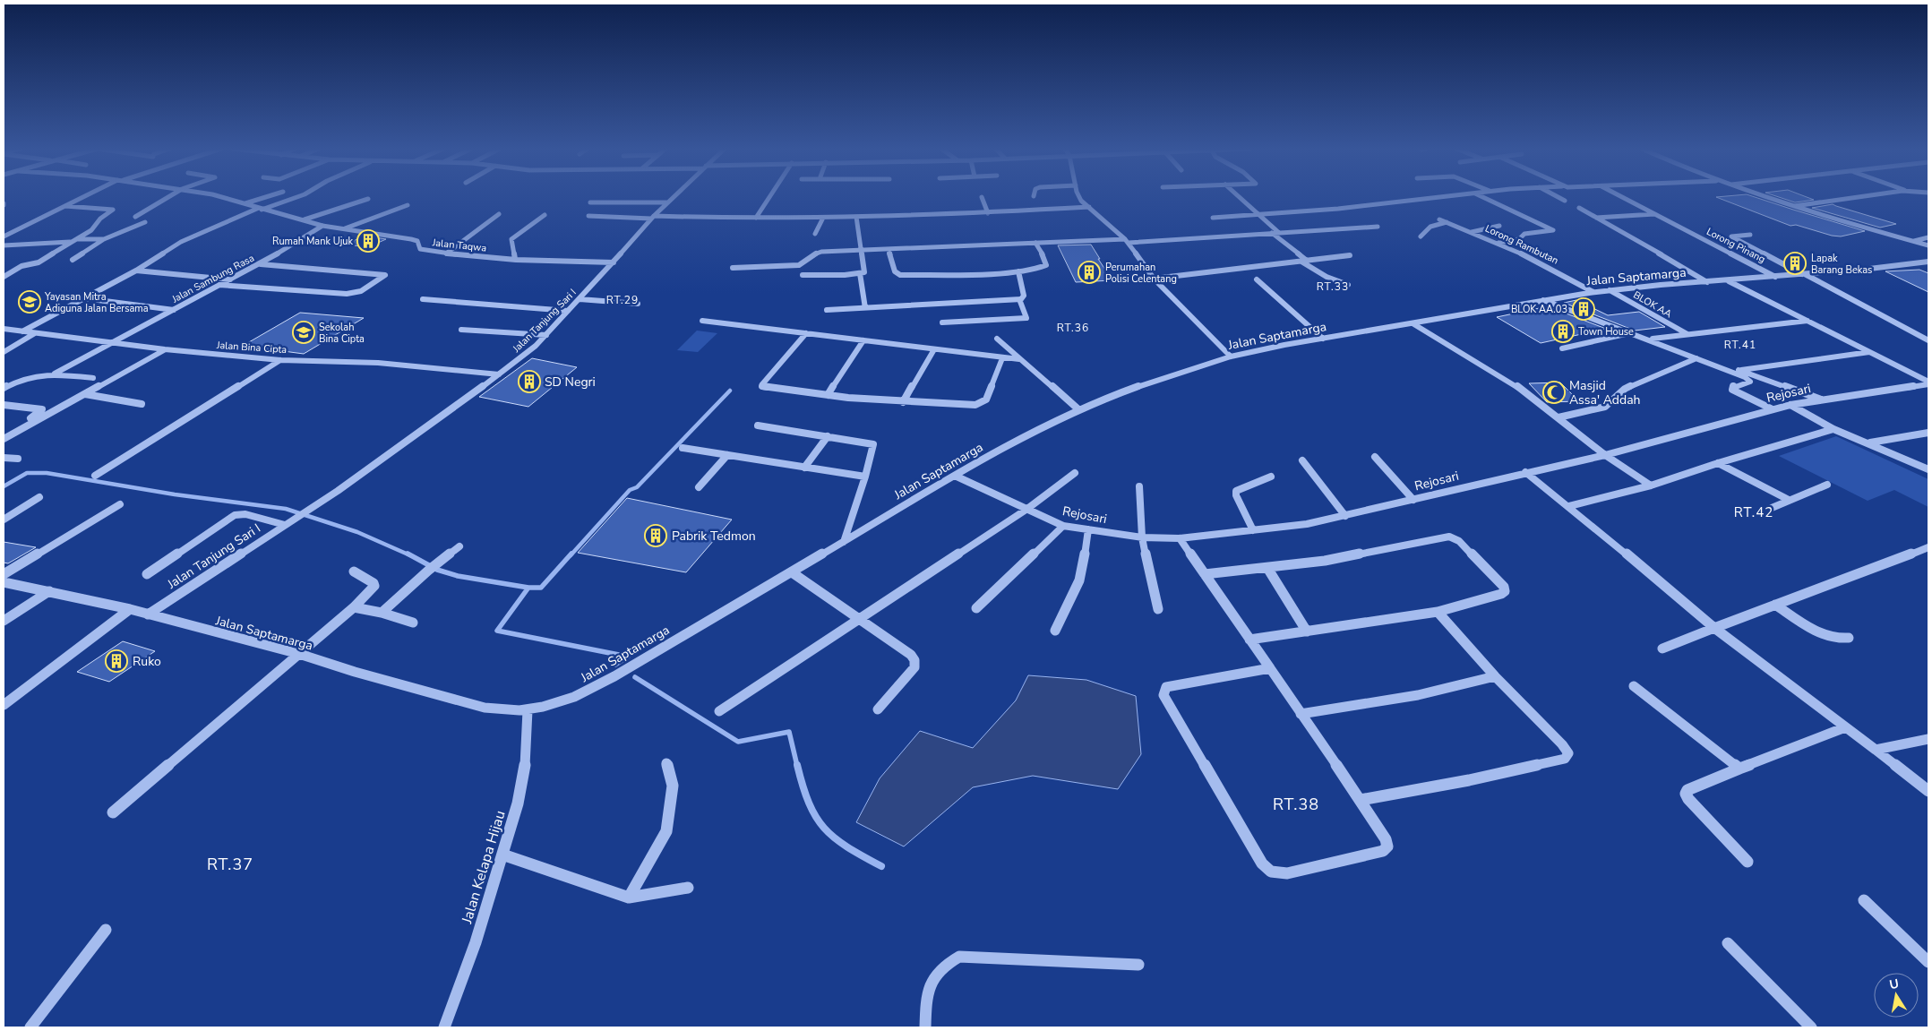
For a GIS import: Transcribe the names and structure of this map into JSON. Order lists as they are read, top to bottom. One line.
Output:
{"streets":{"street":["Lorong Rambutan","Jalan Taqwa","Lorong Pinang","Jalan Saptamarga","Jalan Sambung Rasa","BLOK AA","Jalan Tanjung Sari I","Jalan Bina Cipta","Rejosari","Jalan Kelapa Hijau"]},"crossings":[["Lorong Rambutan","Jalan Saptamarga"],["Jalan Taqwa","Jalan Sambung Rasa"],["Jalan Taqwa","Jalan Tanjung Sari I"],["Lorong Pinang","Jalan Saptamarga"],["Jalan Saptamarga","BLOK AA"],["Jalan Saptamarga","Jalan Tanjung Sari I"],["Jalan Saptamarga","Rejosari"],["Jalan Saptamarga","Jalan Kelapa Hijau"],["Jalan Sambung Rasa","Jalan Bina Cipta"],["Jalan Tanjung Sari I","Jalan Bina Cipta"]],"districts":["RT.33","RT.29","RT.36","RT.41","RT.42","RT.38","RT.37"],"places":{"building":["Rumah Mank Ujuk","Lapak Barang Bekas","Perumahan Polisi Celentang","BLOK AA.03","Town House","SD Negri","Pabrik Tedmon","Ruko"],"school or university":["Yayasan Mitra Adiguna Jalan Bersama","Sekolah Bina Cipta"],"mosque":["Masjid Assa' Addah"]},"north":"top"}
